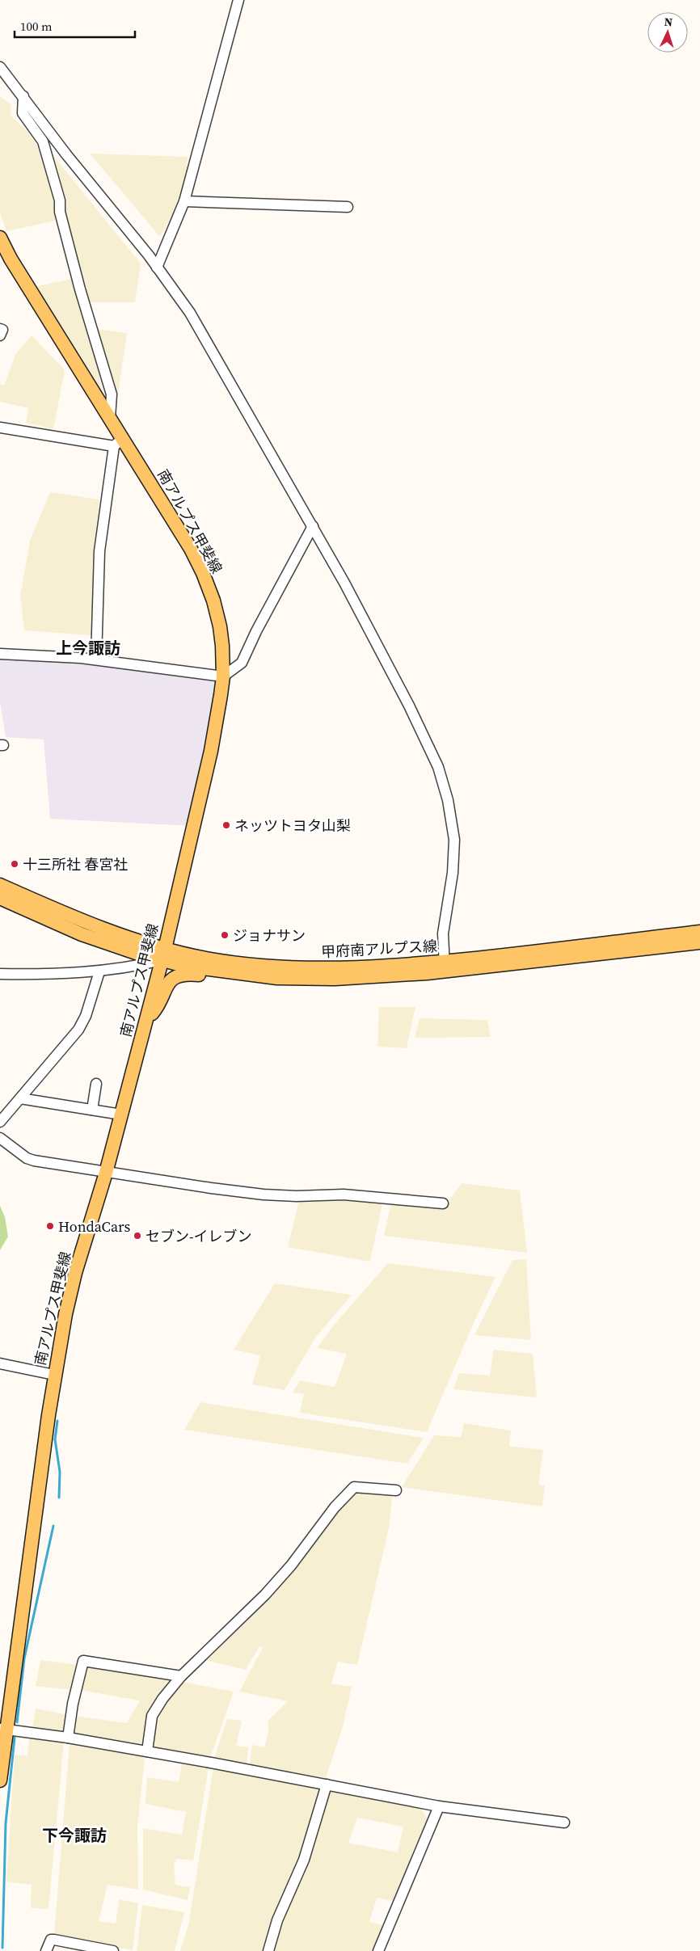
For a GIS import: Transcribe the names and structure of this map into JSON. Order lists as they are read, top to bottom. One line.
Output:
{"streets":{"main road":["南アルプス甲斐線","甲府南アルプス線"]},"crossings":[["南アルプス甲斐線","甲府南アルプス線"]],"districts":["上今諏訪","下今諏訪"],"places":["ネッツトヨタ山梨","十三所社 春宮社","ジョナサン","HondaCars","セブン-イレブン"],"scale_bar":"100 m","north":"top"}
